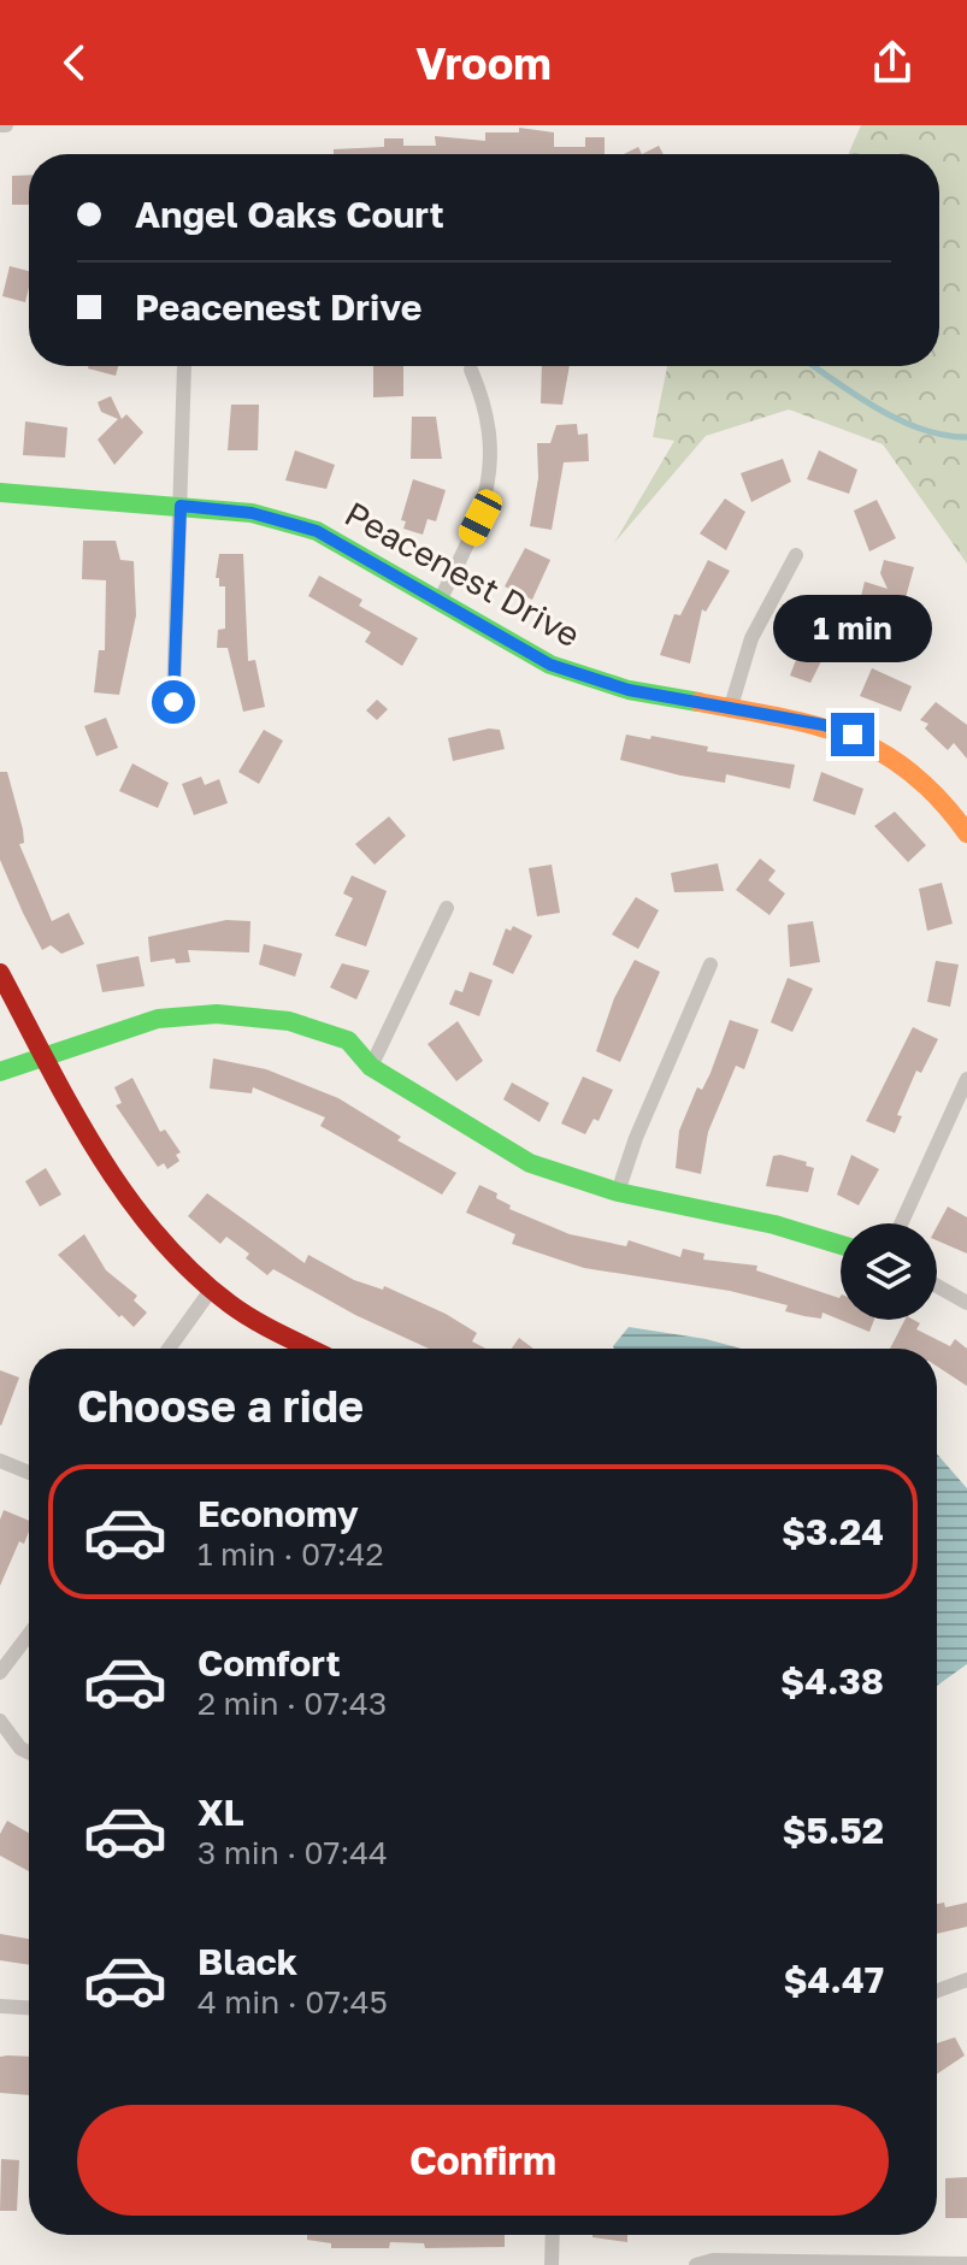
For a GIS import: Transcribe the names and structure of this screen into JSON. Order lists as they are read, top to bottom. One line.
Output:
{"streets":{"street":["Peacenest Drive"]},"page":{"header":"Vroom","banner":["Angel Oaks Court","Peacenest Drive"],"bubble":"1 min","heading":"Choose a ride","list":[{"name":"Economy","note":"1 min · 07:42","value":"$3.24"},{"name":"Comfort","note":"2 min · 07:43","value":"$4.38"},{"name":"XL","note":"3 min · 07:44","value":"$5.52"},{"name":"Black","note":"4 min · 07:45","value":"$4.47"}],"buttons":"Confirm"}}
